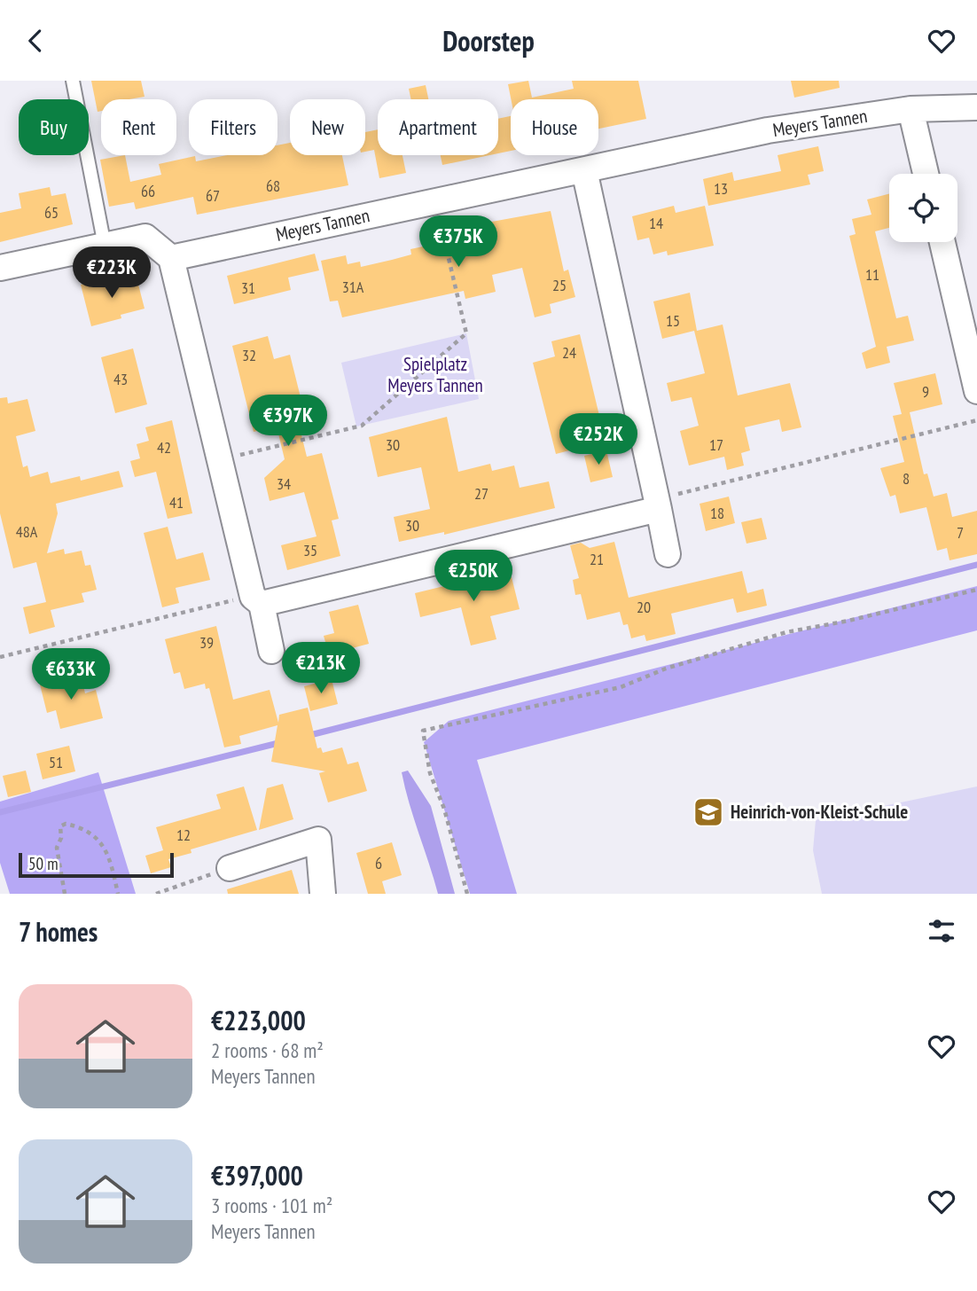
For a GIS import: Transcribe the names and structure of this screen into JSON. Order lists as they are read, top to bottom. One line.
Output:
{"streets":{"street":["Meyers Tannen"]},"parks":["Spielplatz Meyers Tannen"],"places":{"school or university":["Heinrich-von-Kleist-Schule"]},"house_numbers":["68","13","66","67","65","14","11","25","31A","31","15","24","32","43","9","30","17","42","8","34","27","41","18","30","48A","7","35","21","20","39","51","12","6"],"scale_bar":"50 m","page":{"header":"Doorstep","chip":["Buy","Rent","Filters","New","Apartment","House"],"price":["€375K","€223K","€397K","€252K","€250K","€213K","€633K"],"scale":"50 m","heading":"7 homes","list":[{"name":"€223,000","note":"2 rooms · 68 m² · Meyers Tannen"},{"name":"€397,000","note":"3 rooms · 101 m² · Meyers Tannen"}]}}
